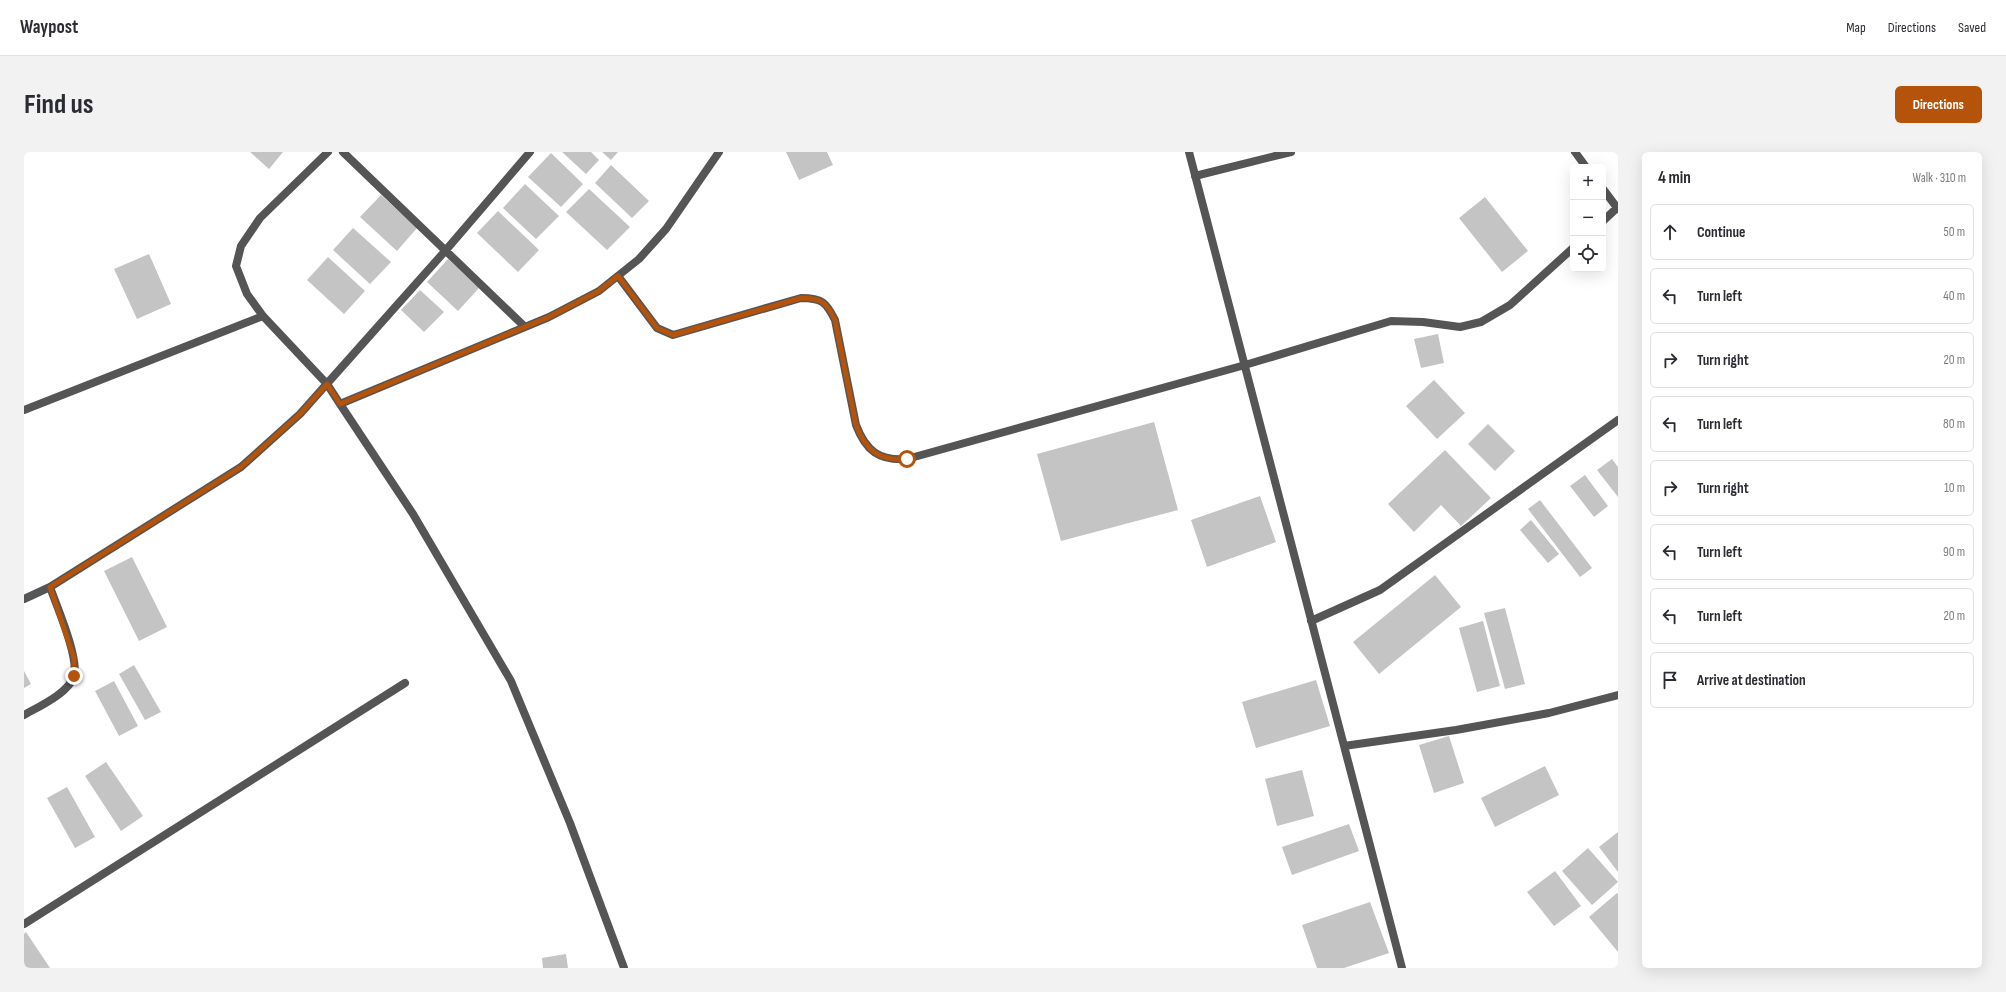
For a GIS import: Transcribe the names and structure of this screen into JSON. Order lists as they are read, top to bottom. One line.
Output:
{"page":{"header":"Waypost","nav":["Map","Directions","Saved"],"buttons":"Directions","title":"Find us","heading":["4 min","Walk · 310 m"],"map_buttons":["+","−"],"list":[["Continue","50 m"],["Turn left","40 m"],["Turn right","20 m"],["Turn left","80 m"],["Turn right","10 m"],["Turn left","90 m"],["Turn left","20 m"],"Arrive at destination"]}}
